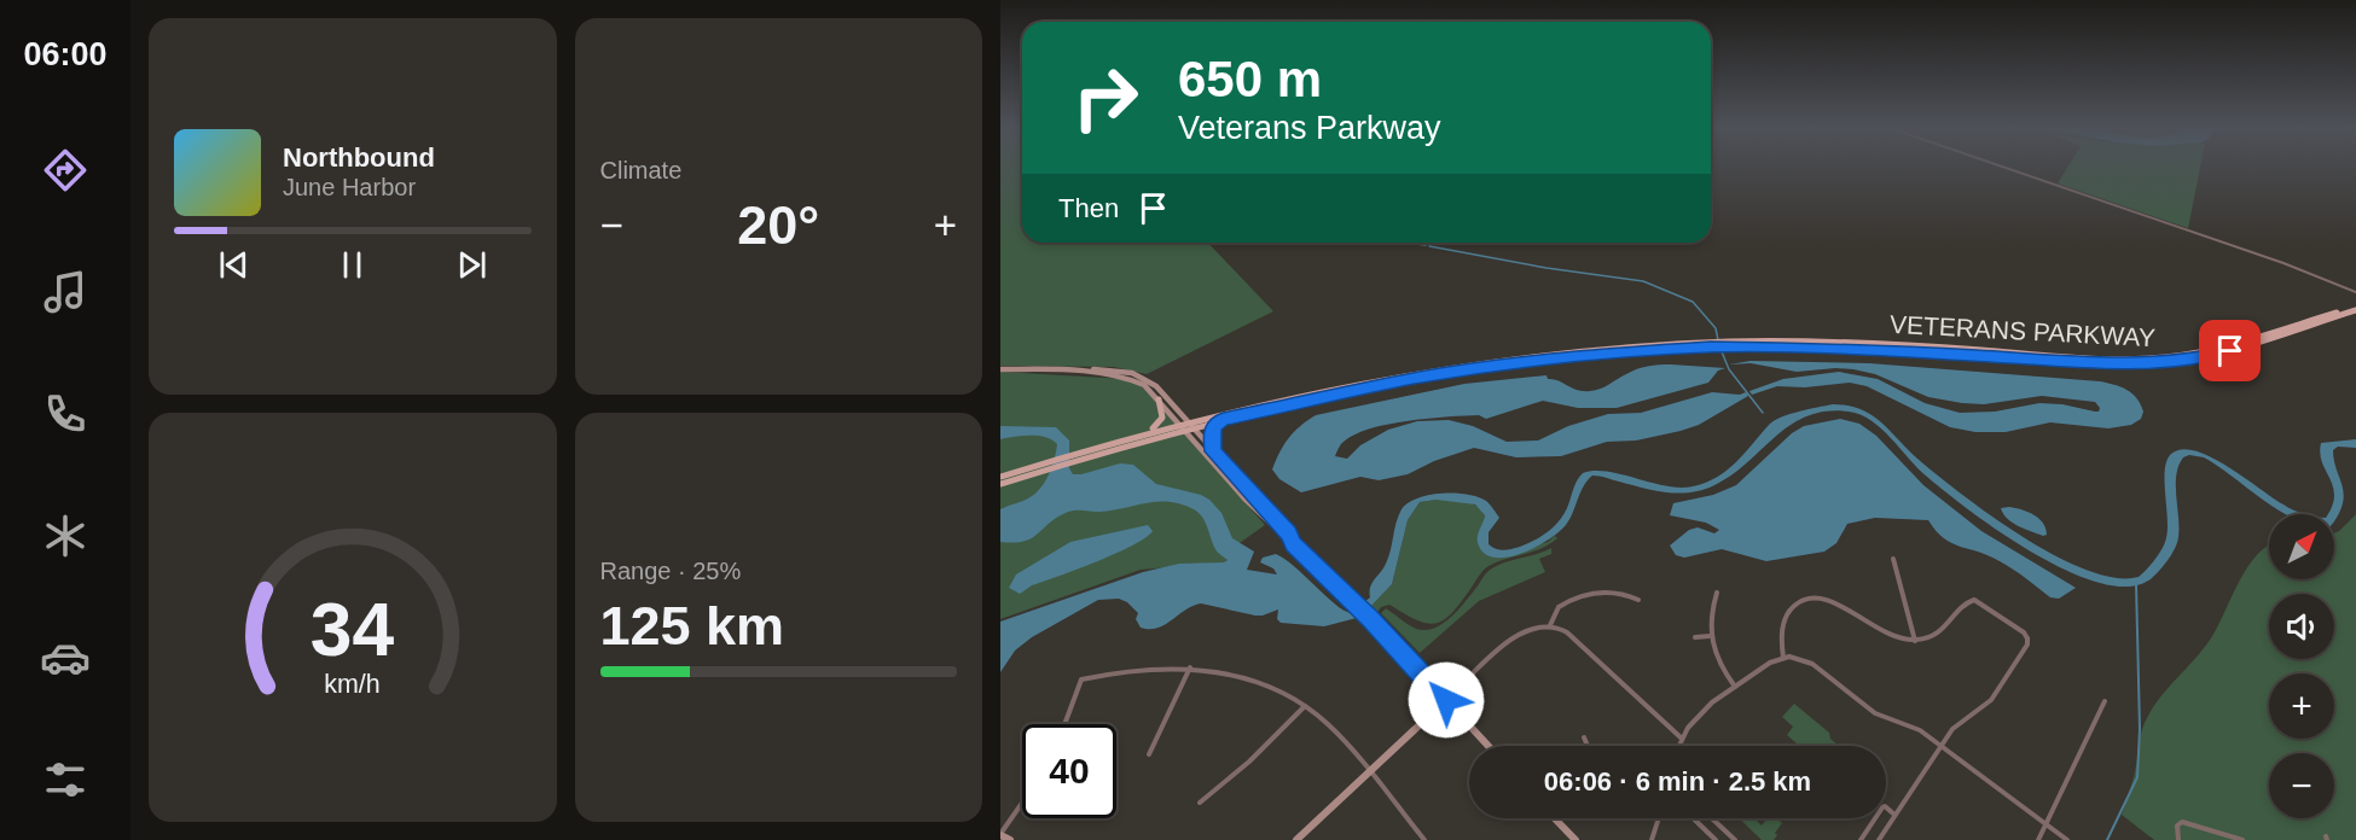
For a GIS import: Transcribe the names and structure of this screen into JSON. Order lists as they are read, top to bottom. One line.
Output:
{"streets":{"main road":["VETERANS PARKWAY"]},"north":"top right","page":{"tabs":"06:00","tile":["Climate",["Range · 25%","125 km"]],"turn":["650 m","Veterans Parkway"],"song":["Northbound","June Harbor"],"then":"Then","heat":["−","20°","+"],"map_buttons":["+","−"],"limit":"40","trip":"06:06 · 6 min · 2.5 km","gauge":["34","km/h"]}}
